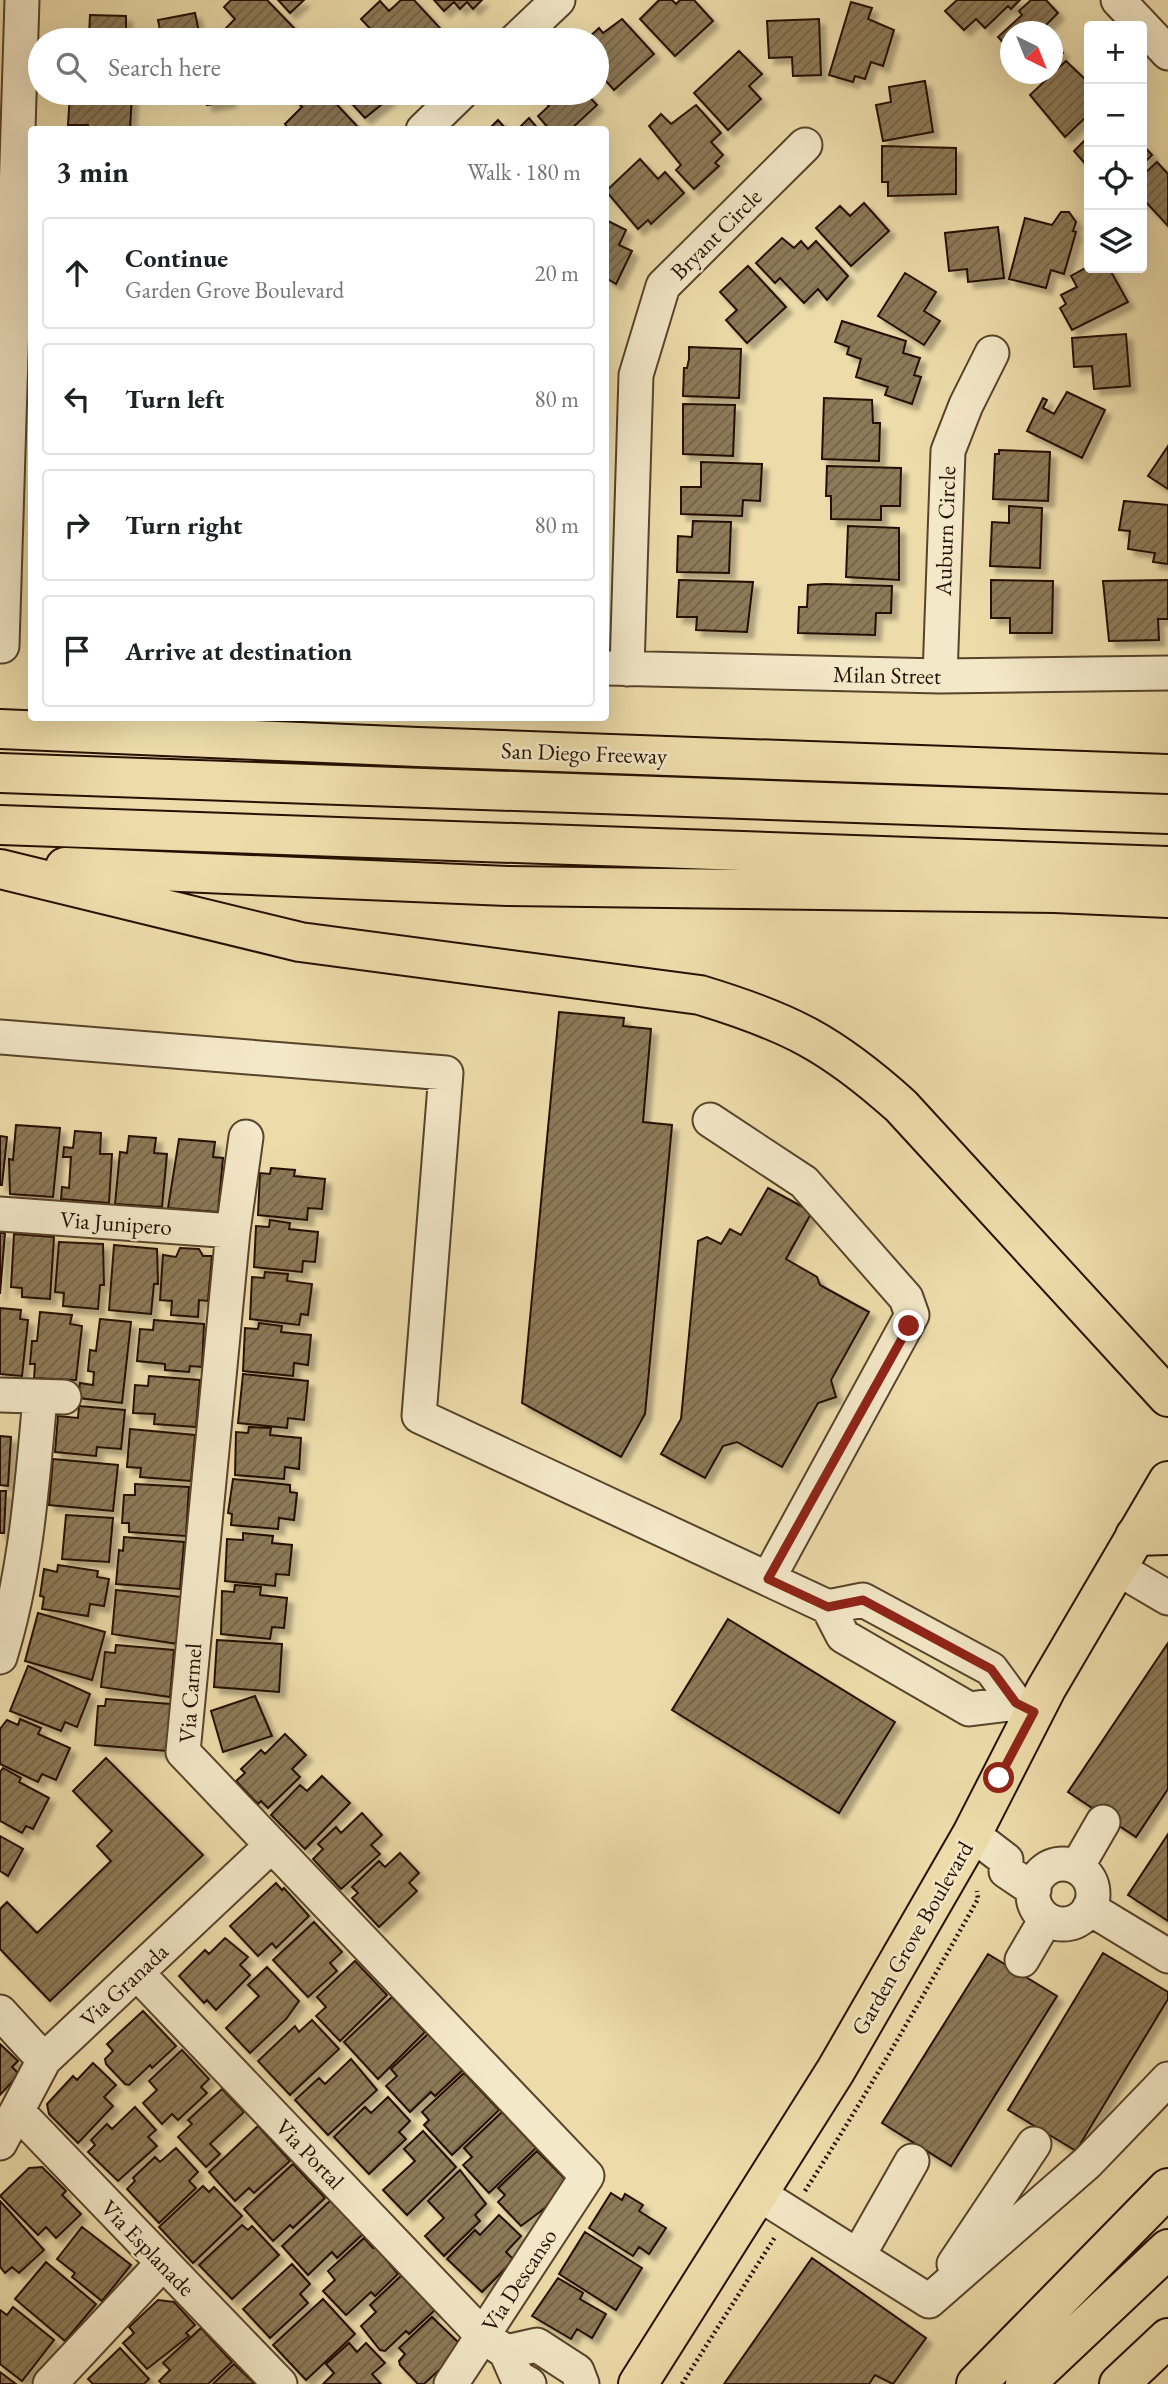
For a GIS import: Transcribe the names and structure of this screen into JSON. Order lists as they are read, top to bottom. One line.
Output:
{"streets":{"main road":["San Diego Freeway","Garden Grove Boulevard"],"street":["Bryant Circle","Auburn Circle","Milan Street","Via Junipero","Via Carmel","Via Granada","Via Portal","Via Esplanade","Via Descanso"]},"crossings":[["Bryant Circle","Milan Street"],["Auburn Circle","Milan Street"],["Via Junipero","Via Carmel"],["Via Carmel","Via Granada"],["Via Carmel","Via Descanso"],["Via Granada","Via Portal"],["Via Granada","Via Esplanade"],["Via Portal","Via Descanso"]],"north":"bottom right","page":{"map_buttons":["+","−"],"search":"Search here","heading":["3 min","Walk · 180 m"],"list":[["Continue","Garden Grove Boulevard","20 m"],["Turn left","80 m"],["Turn right","80 m"],"Arrive at destination"]}}
